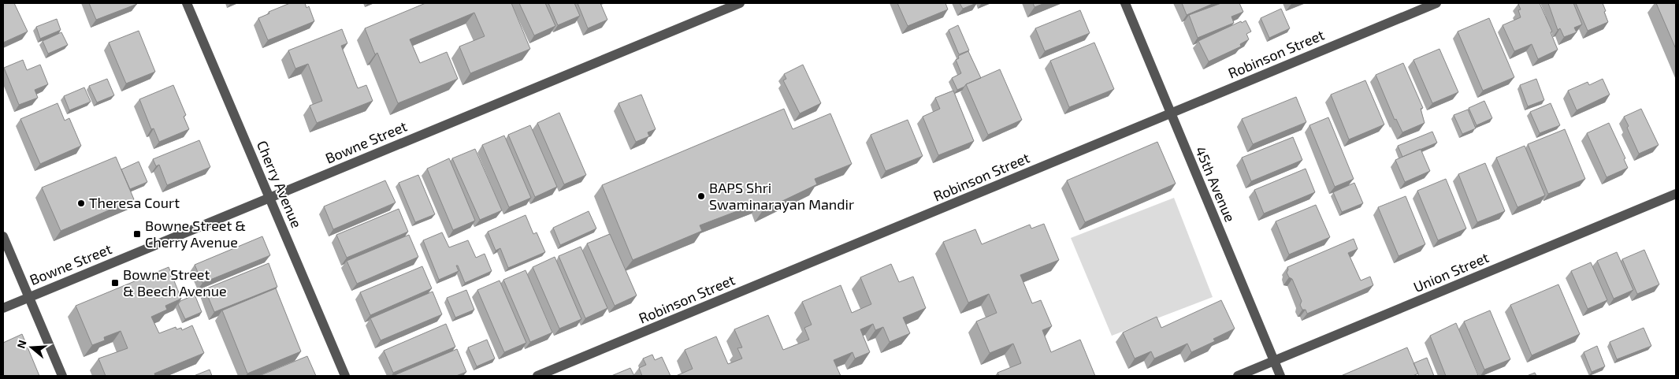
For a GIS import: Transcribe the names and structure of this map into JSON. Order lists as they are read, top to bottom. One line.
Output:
{"streets":{"street":["Robinson Street","Bowne Street","Cherry Avenue","45th Avenue","Union Street"]},"crossings":[["Robinson Street","45th Avenue"],["Bowne Street","Cherry Avenue"],["45th Avenue","Union Street"]],"places":{"other":["BAPS Shri Swaminarayan Mandir","Theresa Court"],"transit":["Bowne Street & Cherry Avenue","Bowne Street & Beech Avenue"]},"north":"left"}
